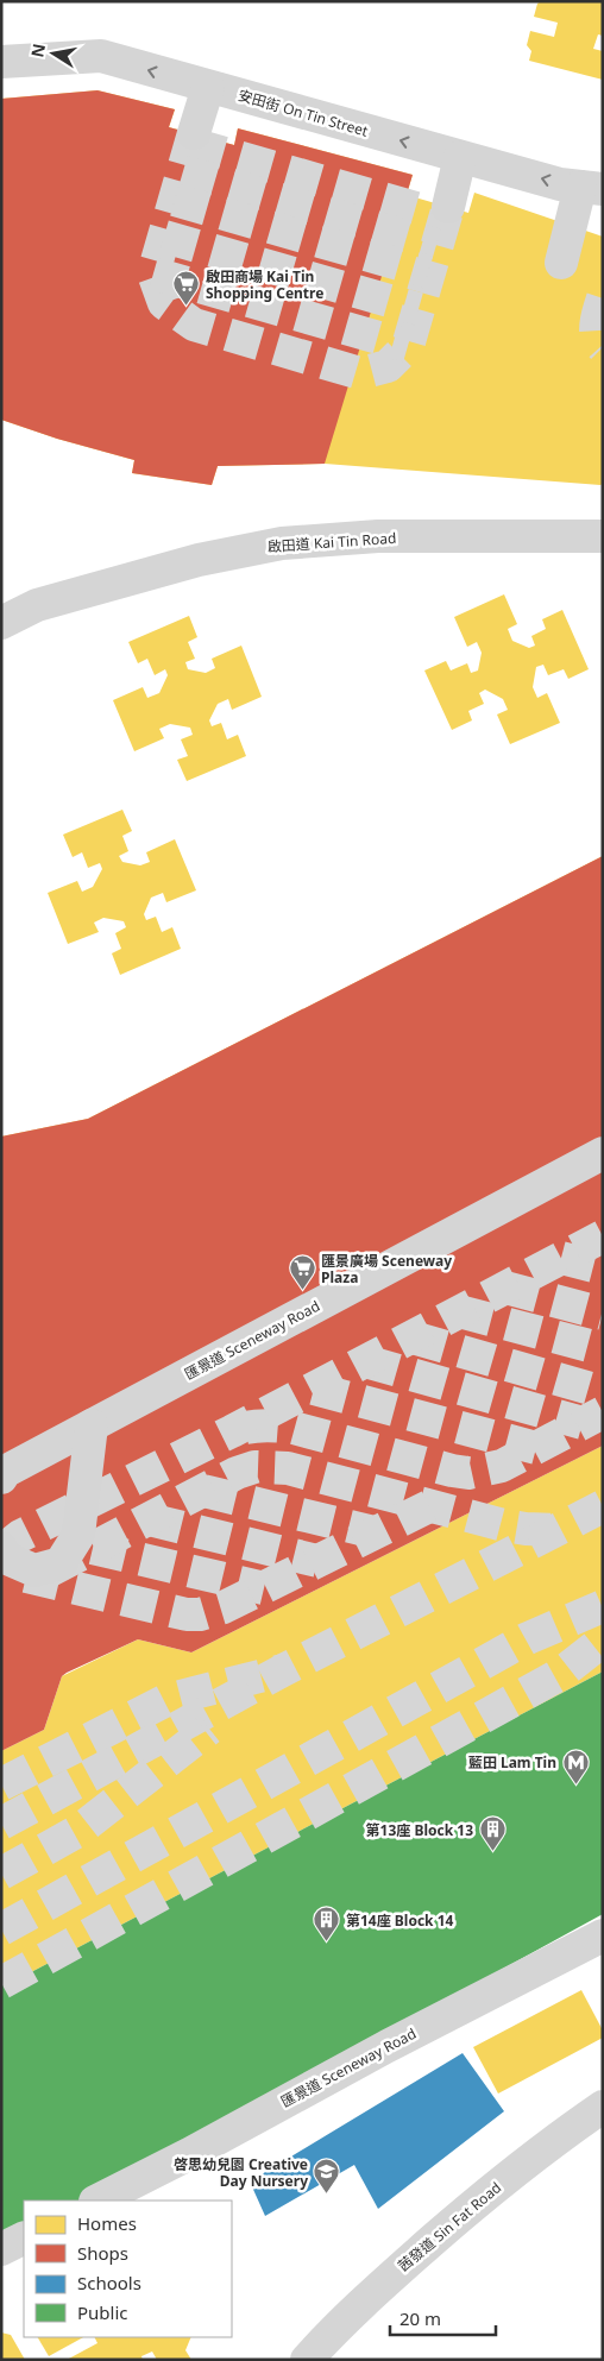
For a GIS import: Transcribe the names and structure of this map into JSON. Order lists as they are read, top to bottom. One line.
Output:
{"streets":{"street":["安田街 On Tin Street","啟田道 Kai Tin Road","匯景道 Sceneway Road","茜發道 Sin Fat Road"]},"one_way":["安田街 On Tin Street"],"places":{"supermarket":["啟田商場 Kai Tin Shopping Centre","匯景廣場 Sceneway Plaza"],"metro station":["藍田 Lam Tin"],"building":["第13座 Block 13","第14座 Block 14"],"school or university":["啓思幼兒園 Creative Day Nursery"]},"legend":["Homes","Shops","Schools","Public"],"scale_bar":"20 m","north":"left"}
